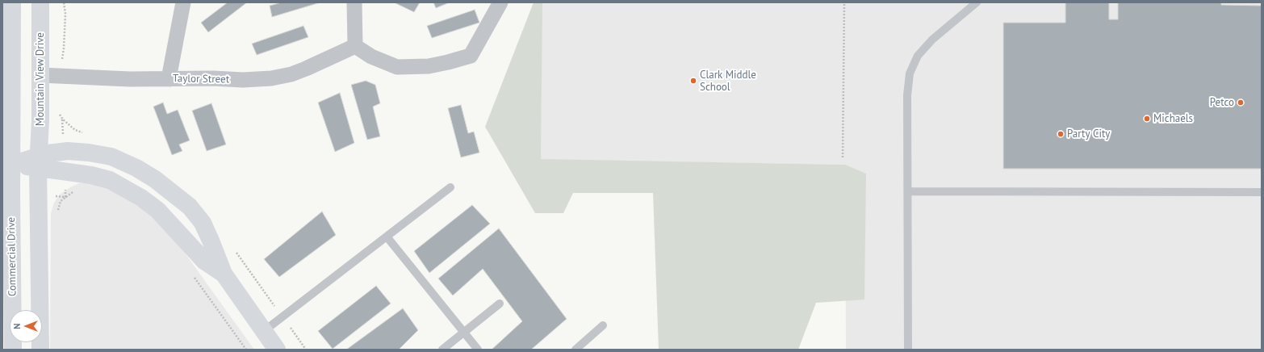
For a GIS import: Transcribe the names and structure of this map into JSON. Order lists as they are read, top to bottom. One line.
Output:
{"streets":{"main road":["Mountain View Drive","Commercial Drive"],"street":["Taylor Street"]},"crossings":[["Mountain View Drive","Taylor Street"]],"places":["Clark Middle School","Petco","Michaels","Party City"],"north":"left"}
